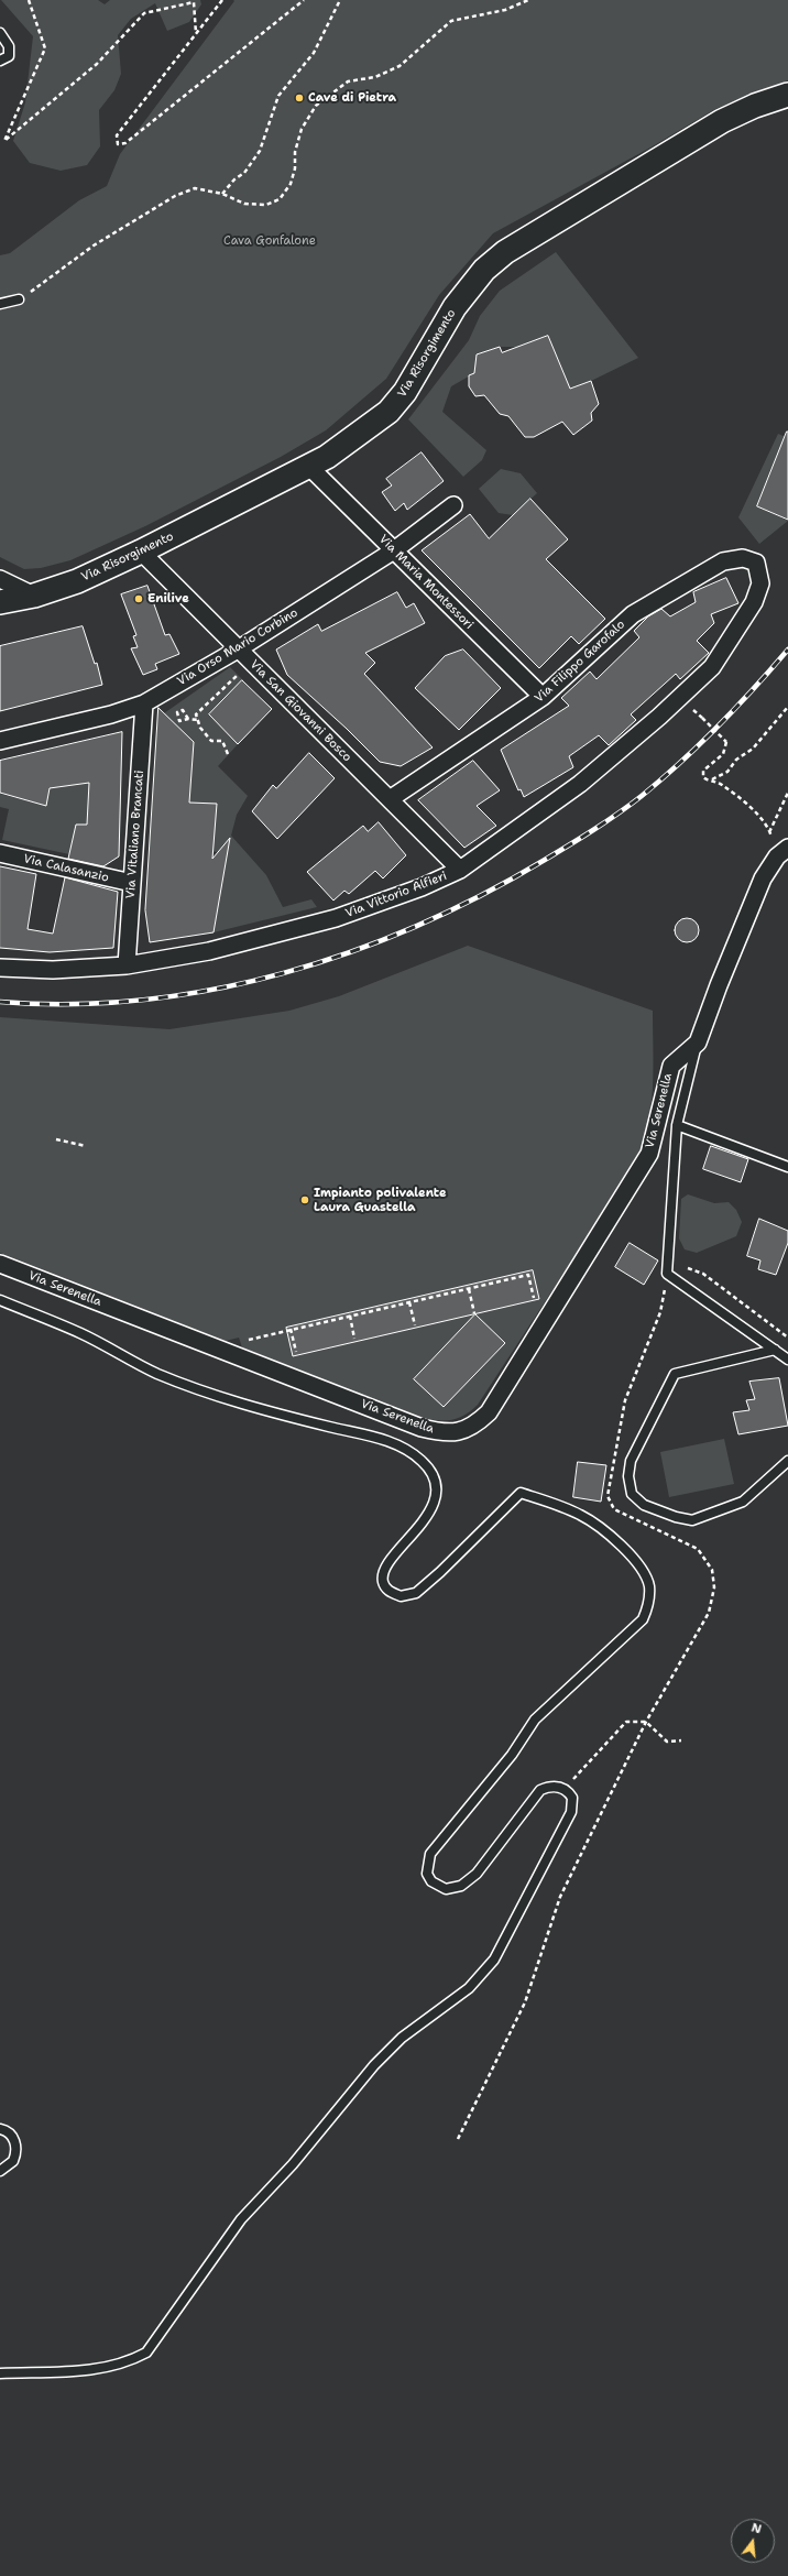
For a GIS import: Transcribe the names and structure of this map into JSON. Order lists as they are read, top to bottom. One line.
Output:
{"streets":{"main road":["Via Risorgimento"],"street":["Via Maria Montessori","Via Orso Mario Corbino","Via Filippo Garofalo","Via San Giovanni Bosco","Via Vitaliano Brancati","Via Calasanzio","Via Vittorio Alfieri","Via Serenella"]},"crossings":[["Via Risorgimento","Via Maria Montessori"],["Via Risorgimento","Via San Giovanni Bosco"],["Via Maria Montessori","Via Orso Mario Corbino"],["Via Maria Montessori","Via Filippo Garofalo"],["Via Orso Mario Corbino","Via San Giovanni Bosco"],["Via Orso Mario Corbino","Via Vitaliano Brancati"],["Via Filippo Garofalo","Via San Giovanni Bosco"],["Via Filippo Garofalo","Via Vittorio Alfieri"],["Via San Giovanni Bosco","Via Vittorio Alfieri"],["Via Vitaliano Brancati","Via Calasanzio"],["Via Vitaliano Brancati","Via Vittorio Alfieri"]],"parks":["Cava Gonfalone"],"places":["Cave di Pietra","Enilive","Impianto polivalente Laura Guastella"],"north":"top"}
